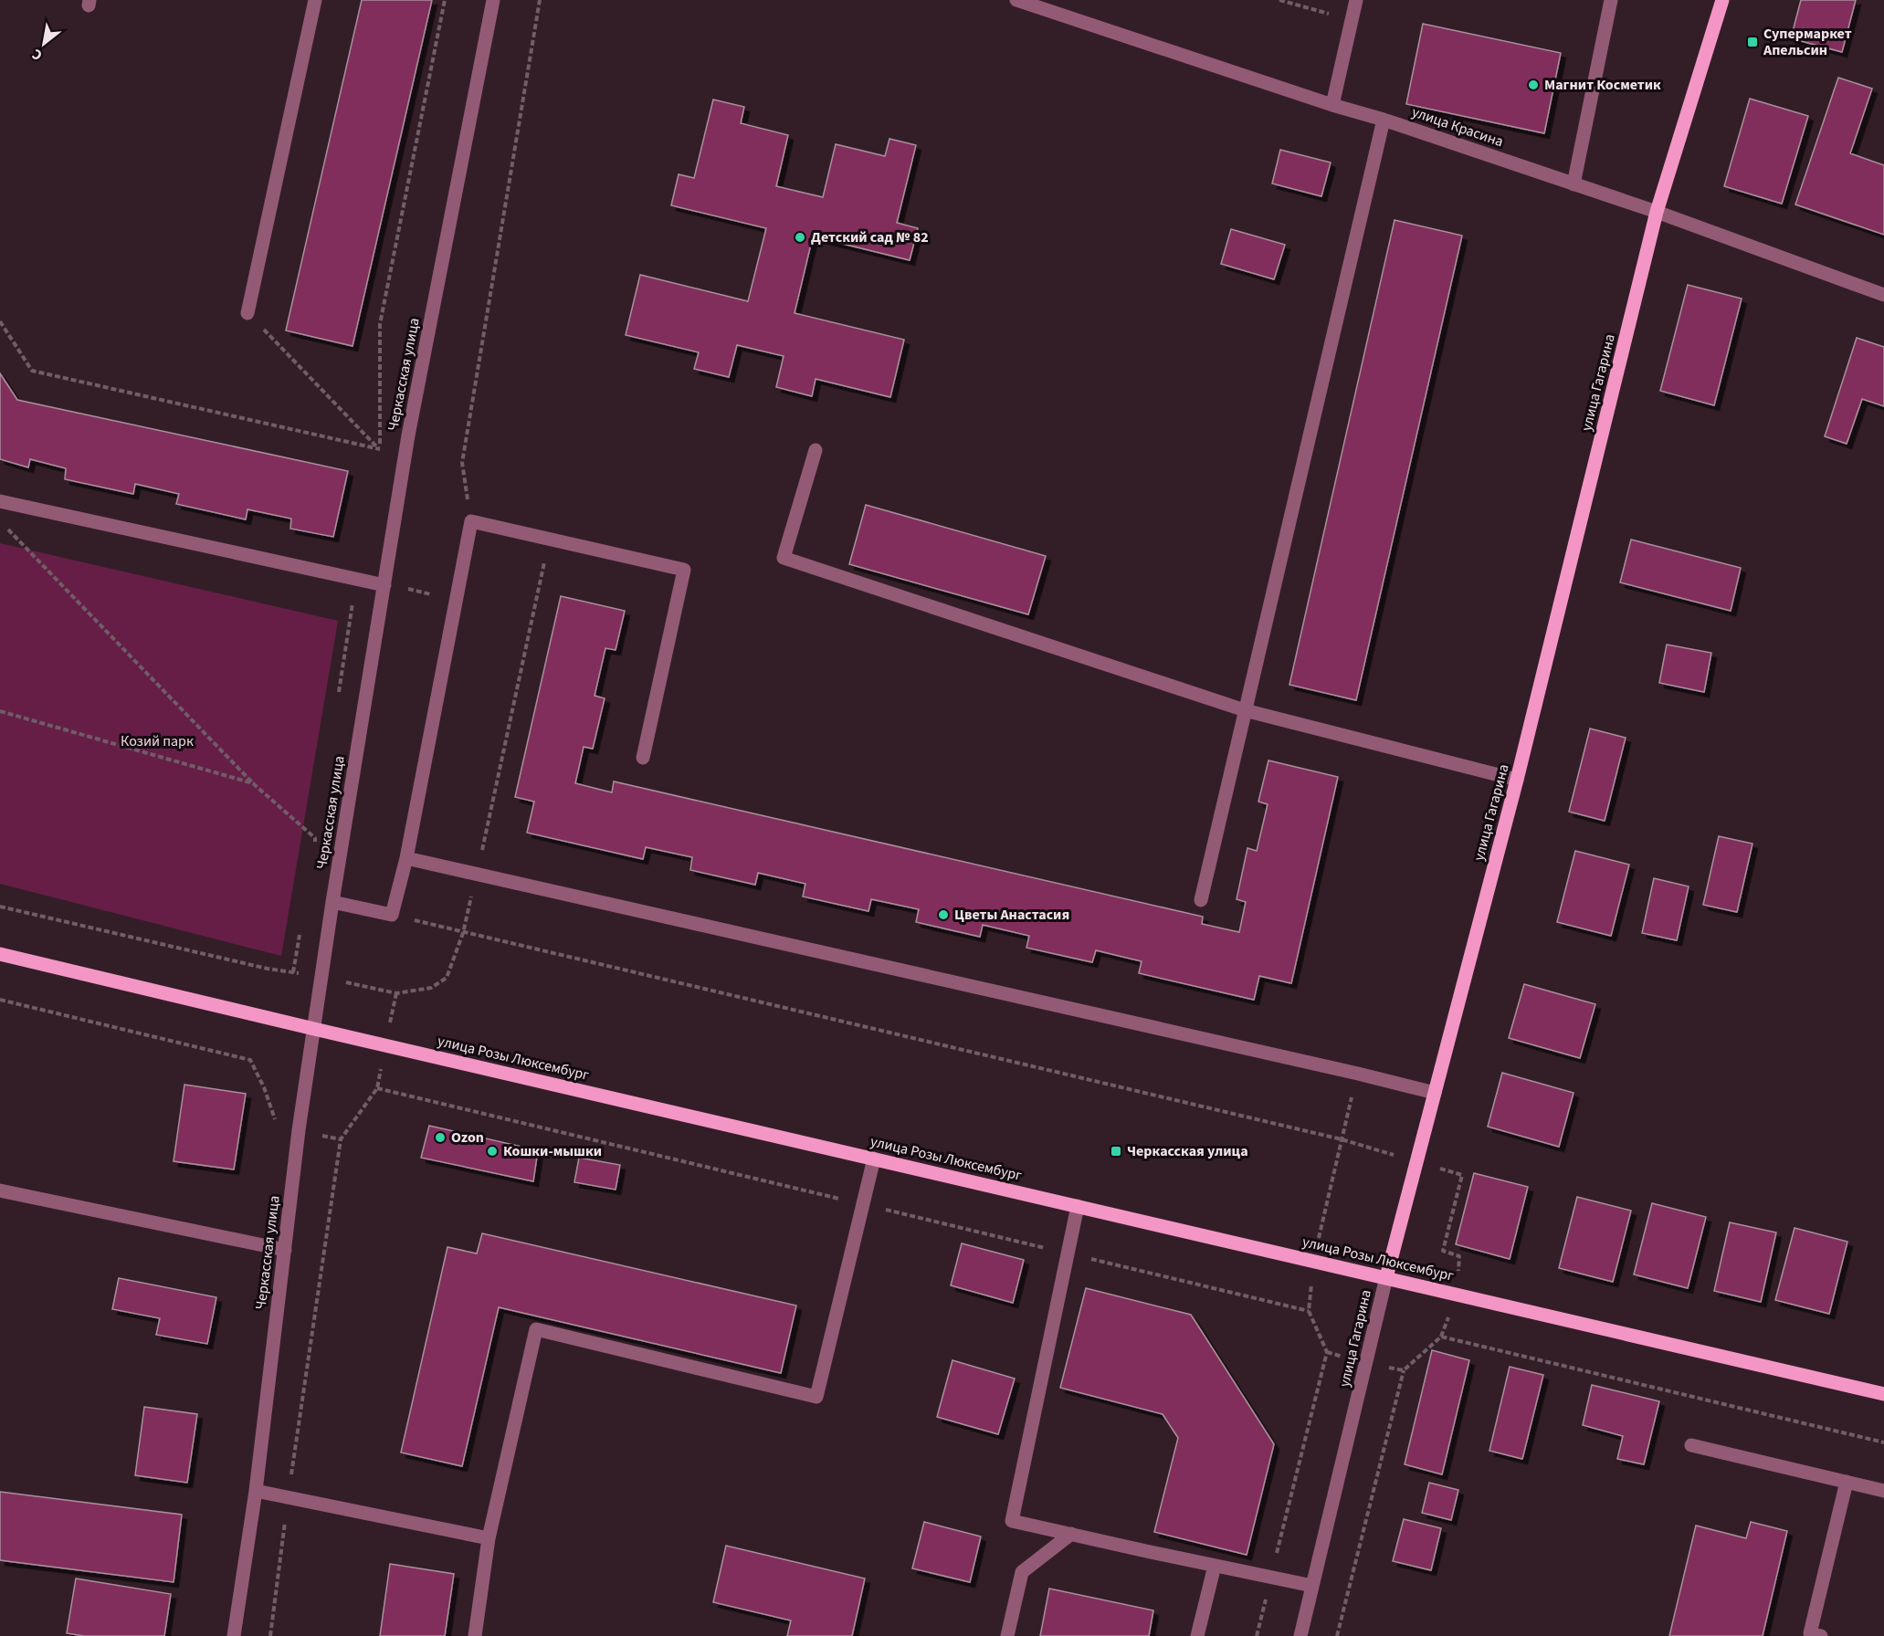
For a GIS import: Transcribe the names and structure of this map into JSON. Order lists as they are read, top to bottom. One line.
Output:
{"streets":{"main road":["улица Гагарина","улица Розы Люксембург"],"street":["улица Красина","Черкасская улица"]},"crossings":[["улица Красина","улица Гагарина"],["Черкасская улица","улица Розы Люксембург"],["улица Гагарина","улица Розы Люксембург"]],"parks":["Козий парк"],"places":{"transit":["Супермаркет Апельсин","Черкасская улица"],"other":["Магнит Косметик","Детский сад № 82","Цветы Анастасия","Ozon","Кошки-мышки"]},"north":"bottom left"}
